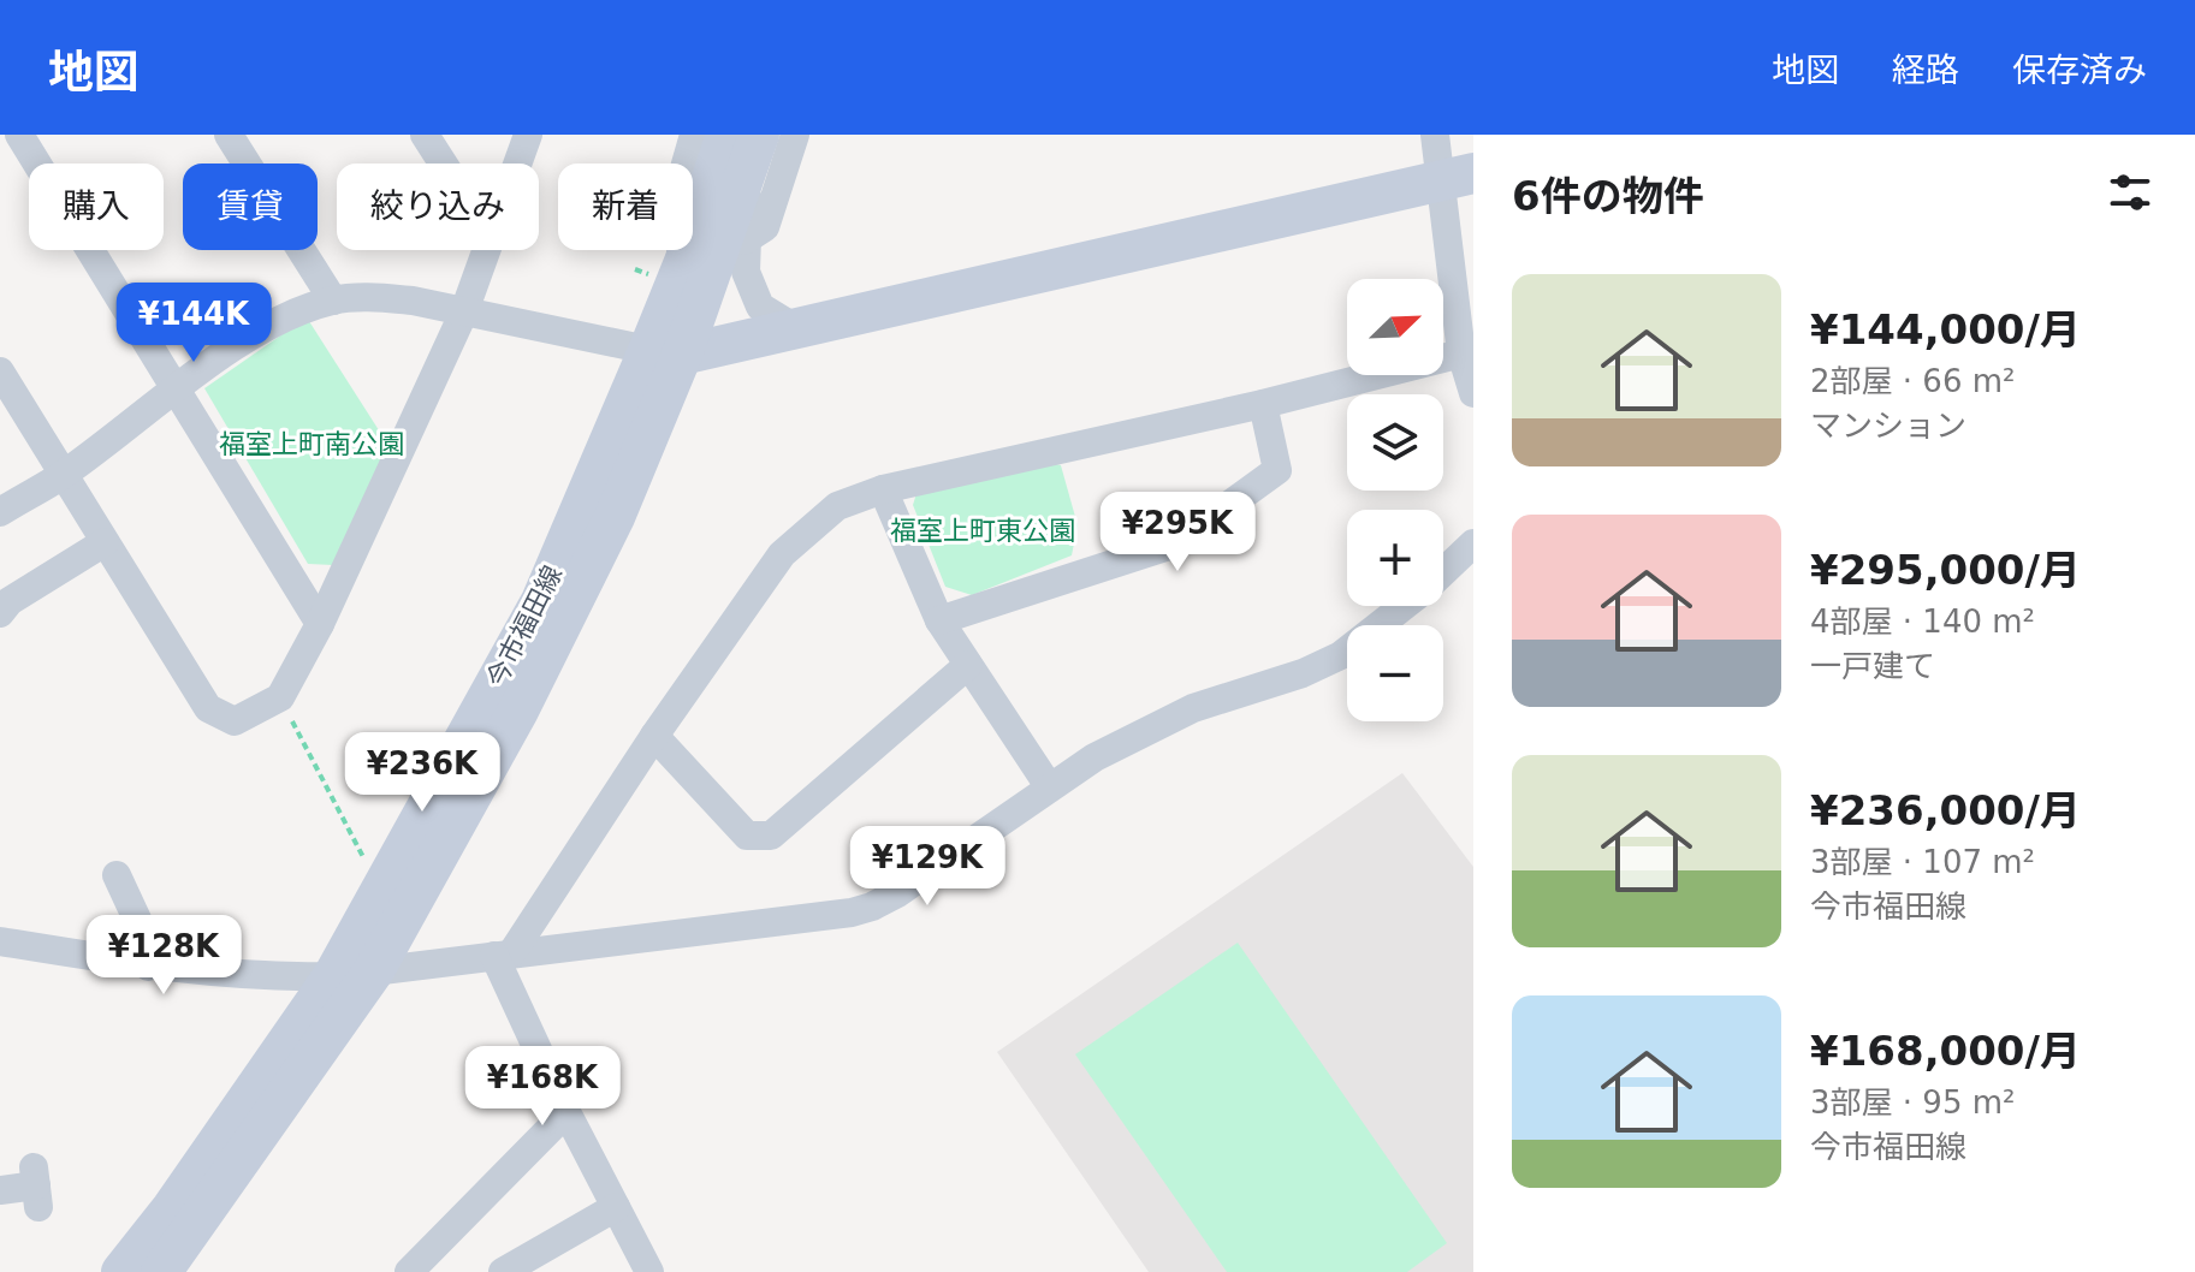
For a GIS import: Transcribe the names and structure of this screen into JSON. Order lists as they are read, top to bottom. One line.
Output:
{"streets":{"main road":["今市福田線"]},"parks":["福室上町南公園","福室上町東公園"],"north":"top right","page":{"header":"地図","nav":["地図","経路","保存済み"],"heading":"6件の物件","chip":["購入","賃貸","絞り込み","新着"],"list":[{"name":"¥144,000/月","note":"2部屋 · 66 m² · マンション"},{"name":"¥295,000/月","note":"4部屋 · 140 m² · 一戸建て"},{"name":"¥236,000/月","note":"3部屋 · 107 m² · 今市福田線"},{"name":"¥168,000/月","note":"3部屋 · 95 m² · 今市福田線"}],"map_buttons":["+","−"],"price":["¥144K","¥295K","¥236K","¥129K","¥128K","¥168K"]}}
